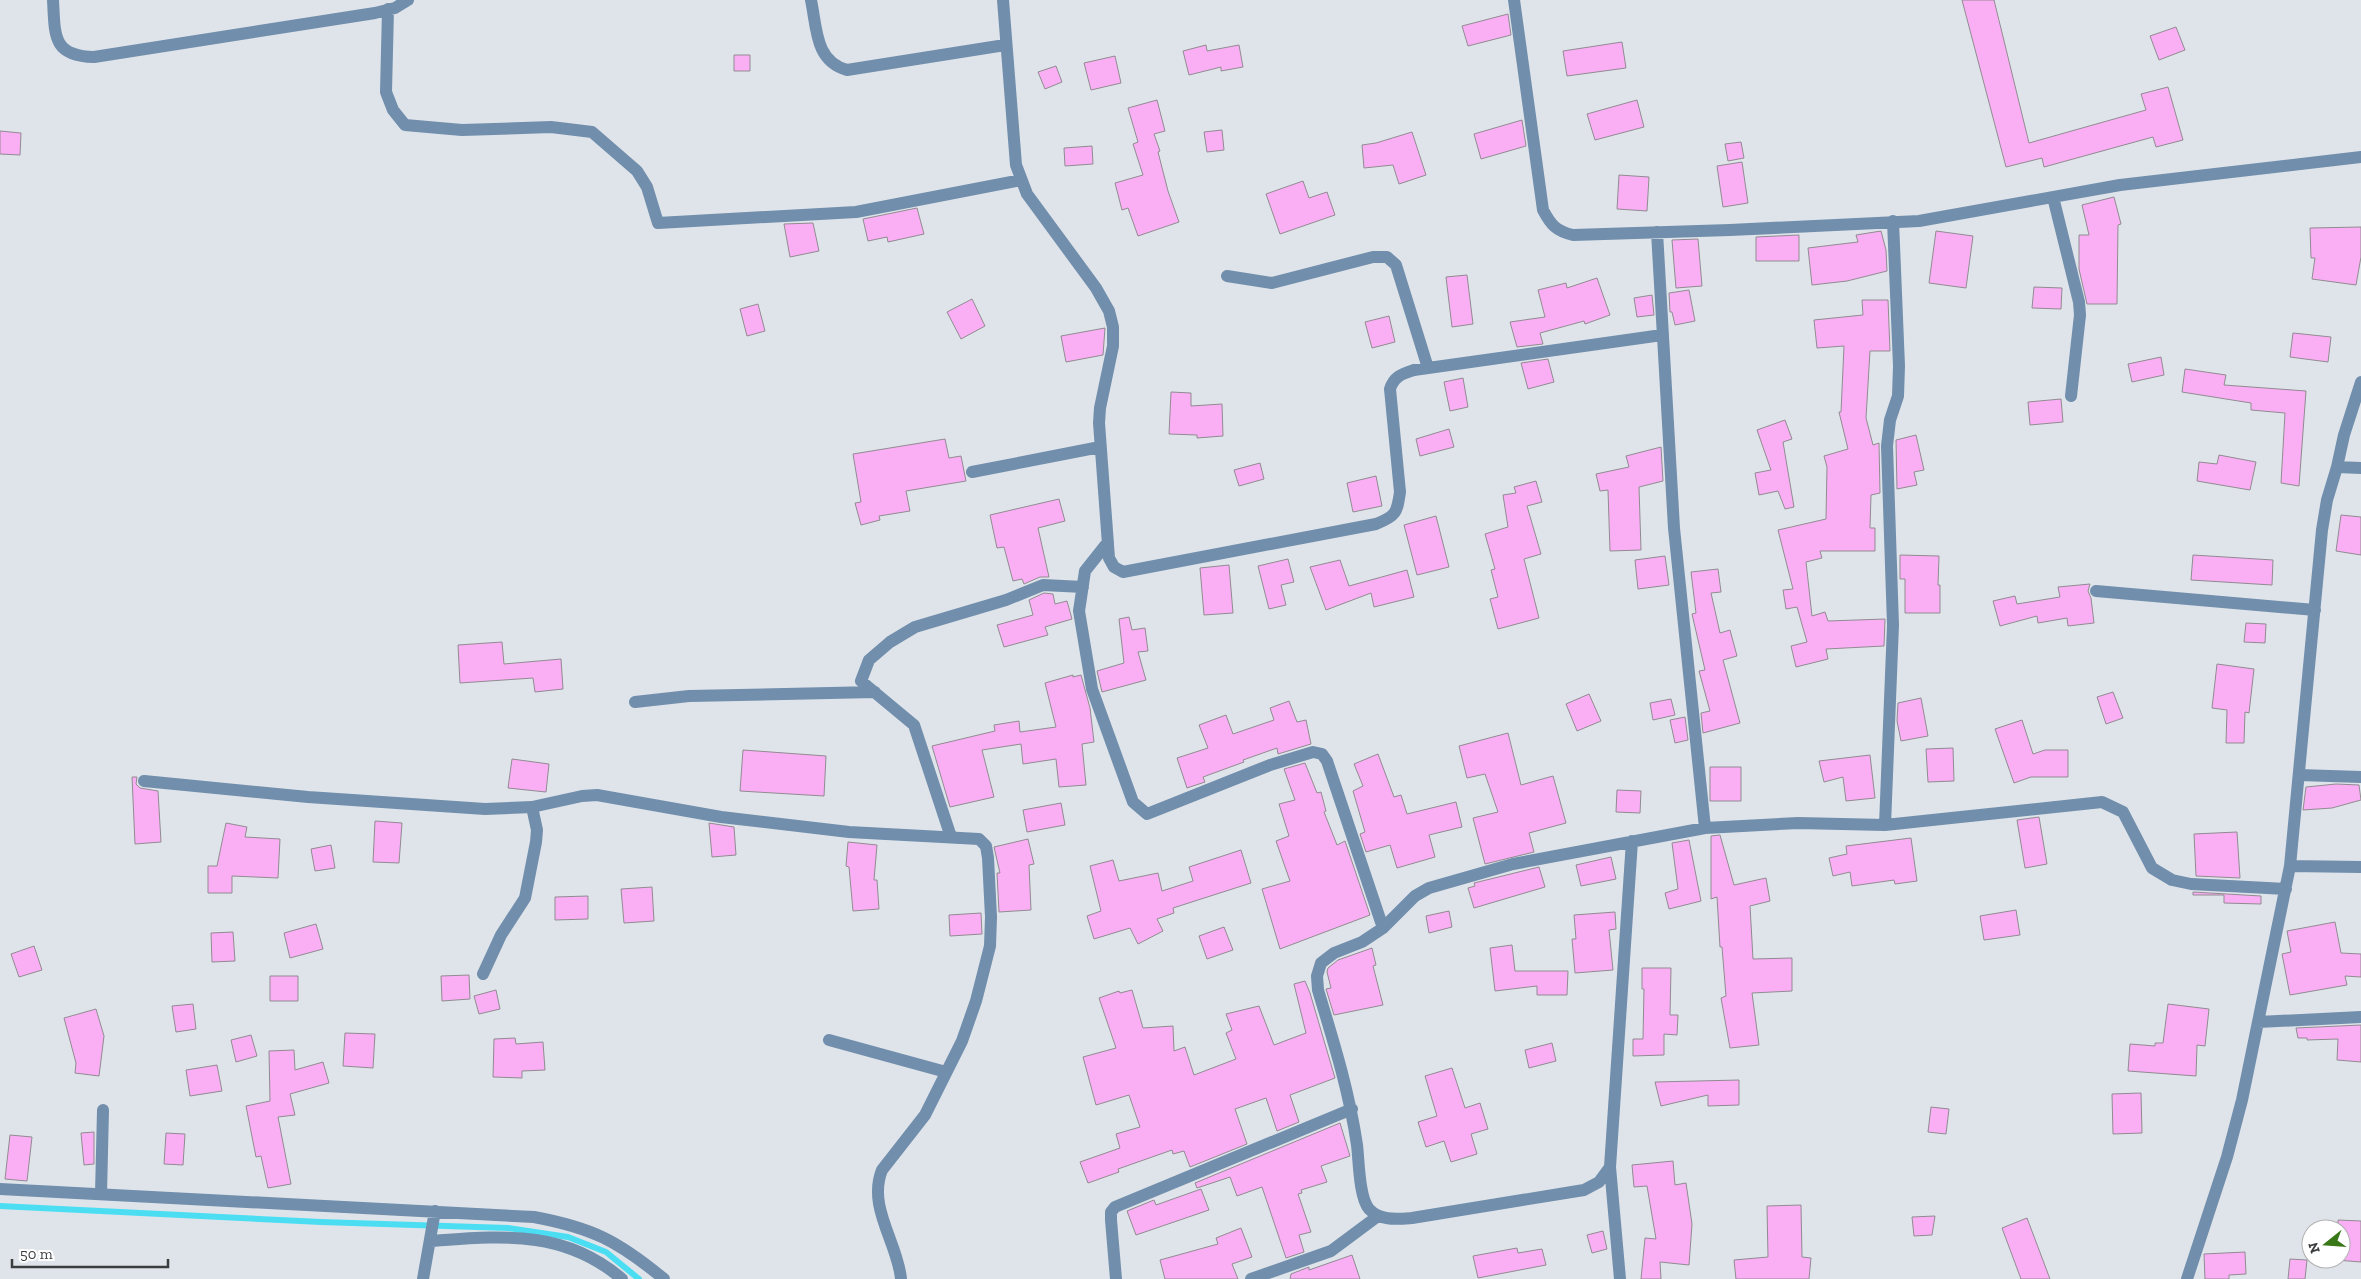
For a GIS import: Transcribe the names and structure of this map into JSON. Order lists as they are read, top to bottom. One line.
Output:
{"scale_bar":"50 m","north":"left"}
